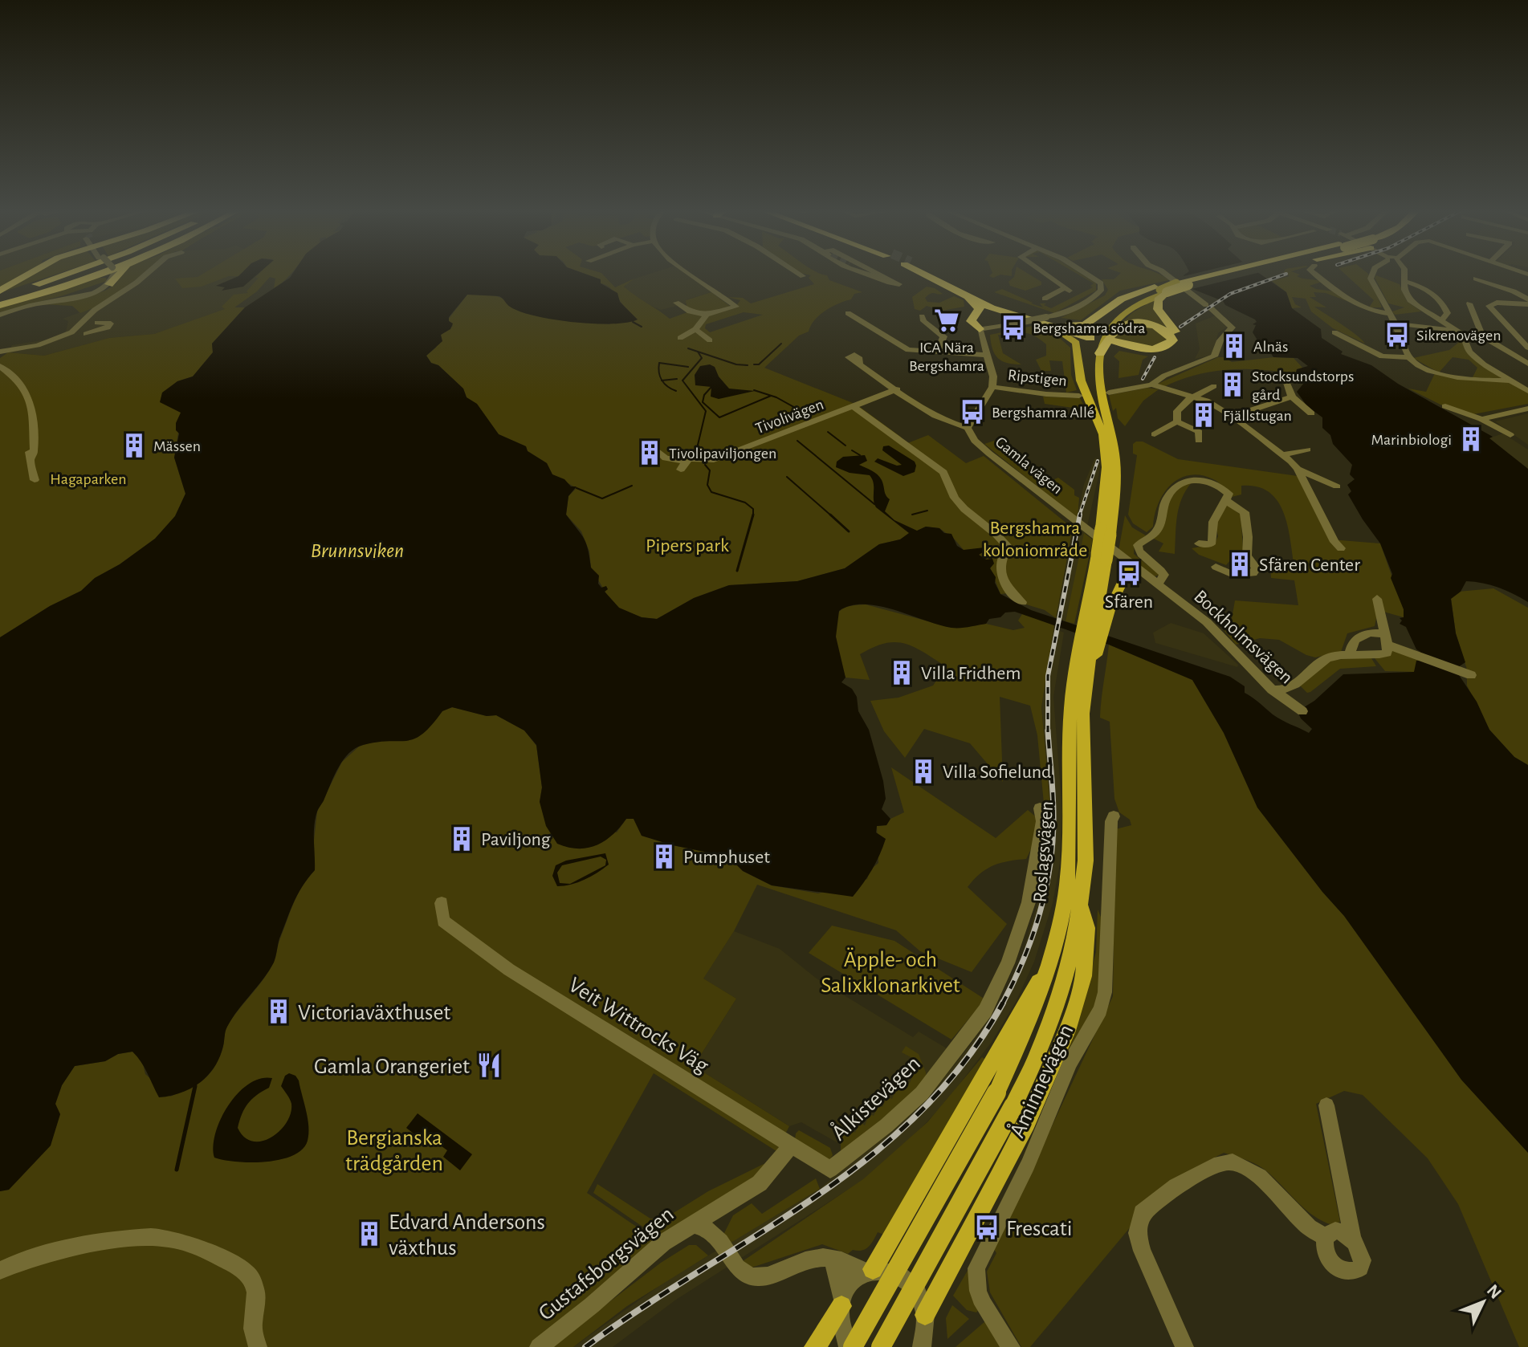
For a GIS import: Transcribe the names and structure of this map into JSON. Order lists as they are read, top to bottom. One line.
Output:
{"streets":{"main road":["Roslagsvägen"],"street":["Ripstigen","Tivolivägen","Gamla vägen","Bockholmsvägen","Veit Wittrocks Väg","Åminnevägen","Ålkistevägen","Gustafsborgsvägen"]},"crossings":[["Gamla vägen","Bockholmsvägen"],["Veit Wittrocks Väg","Ålkistevägen"],["Veit Wittrocks Väg","Gustafsborgsvägen"]],"water":["Brunnsviken"],"parks":["Hagaparken","Bergshamra koloniområde","Pipers park","Äpple- och Salixklonarkivet","Bergianska trädgården"],"places":{"supermarket":["ICA Nära Bergshamra"],"bus stop":["Bergshamra södra","Sikrenovägen","Bergshamra Allé","Sfären","Frescati"],"building":["Alnäs","Stocksundstorps gård","Fjällstugan","Marinbiologi","Mässen","Tivolipaviljongen","Sfären Center","Villa Fridhem","Villa Sofielund","Paviljong","Pumphuset","Victoriaväxthuset","Edvard Andersons växthus"],"restaurant":["Gamla Orangeriet"]},"north":"top right"}
